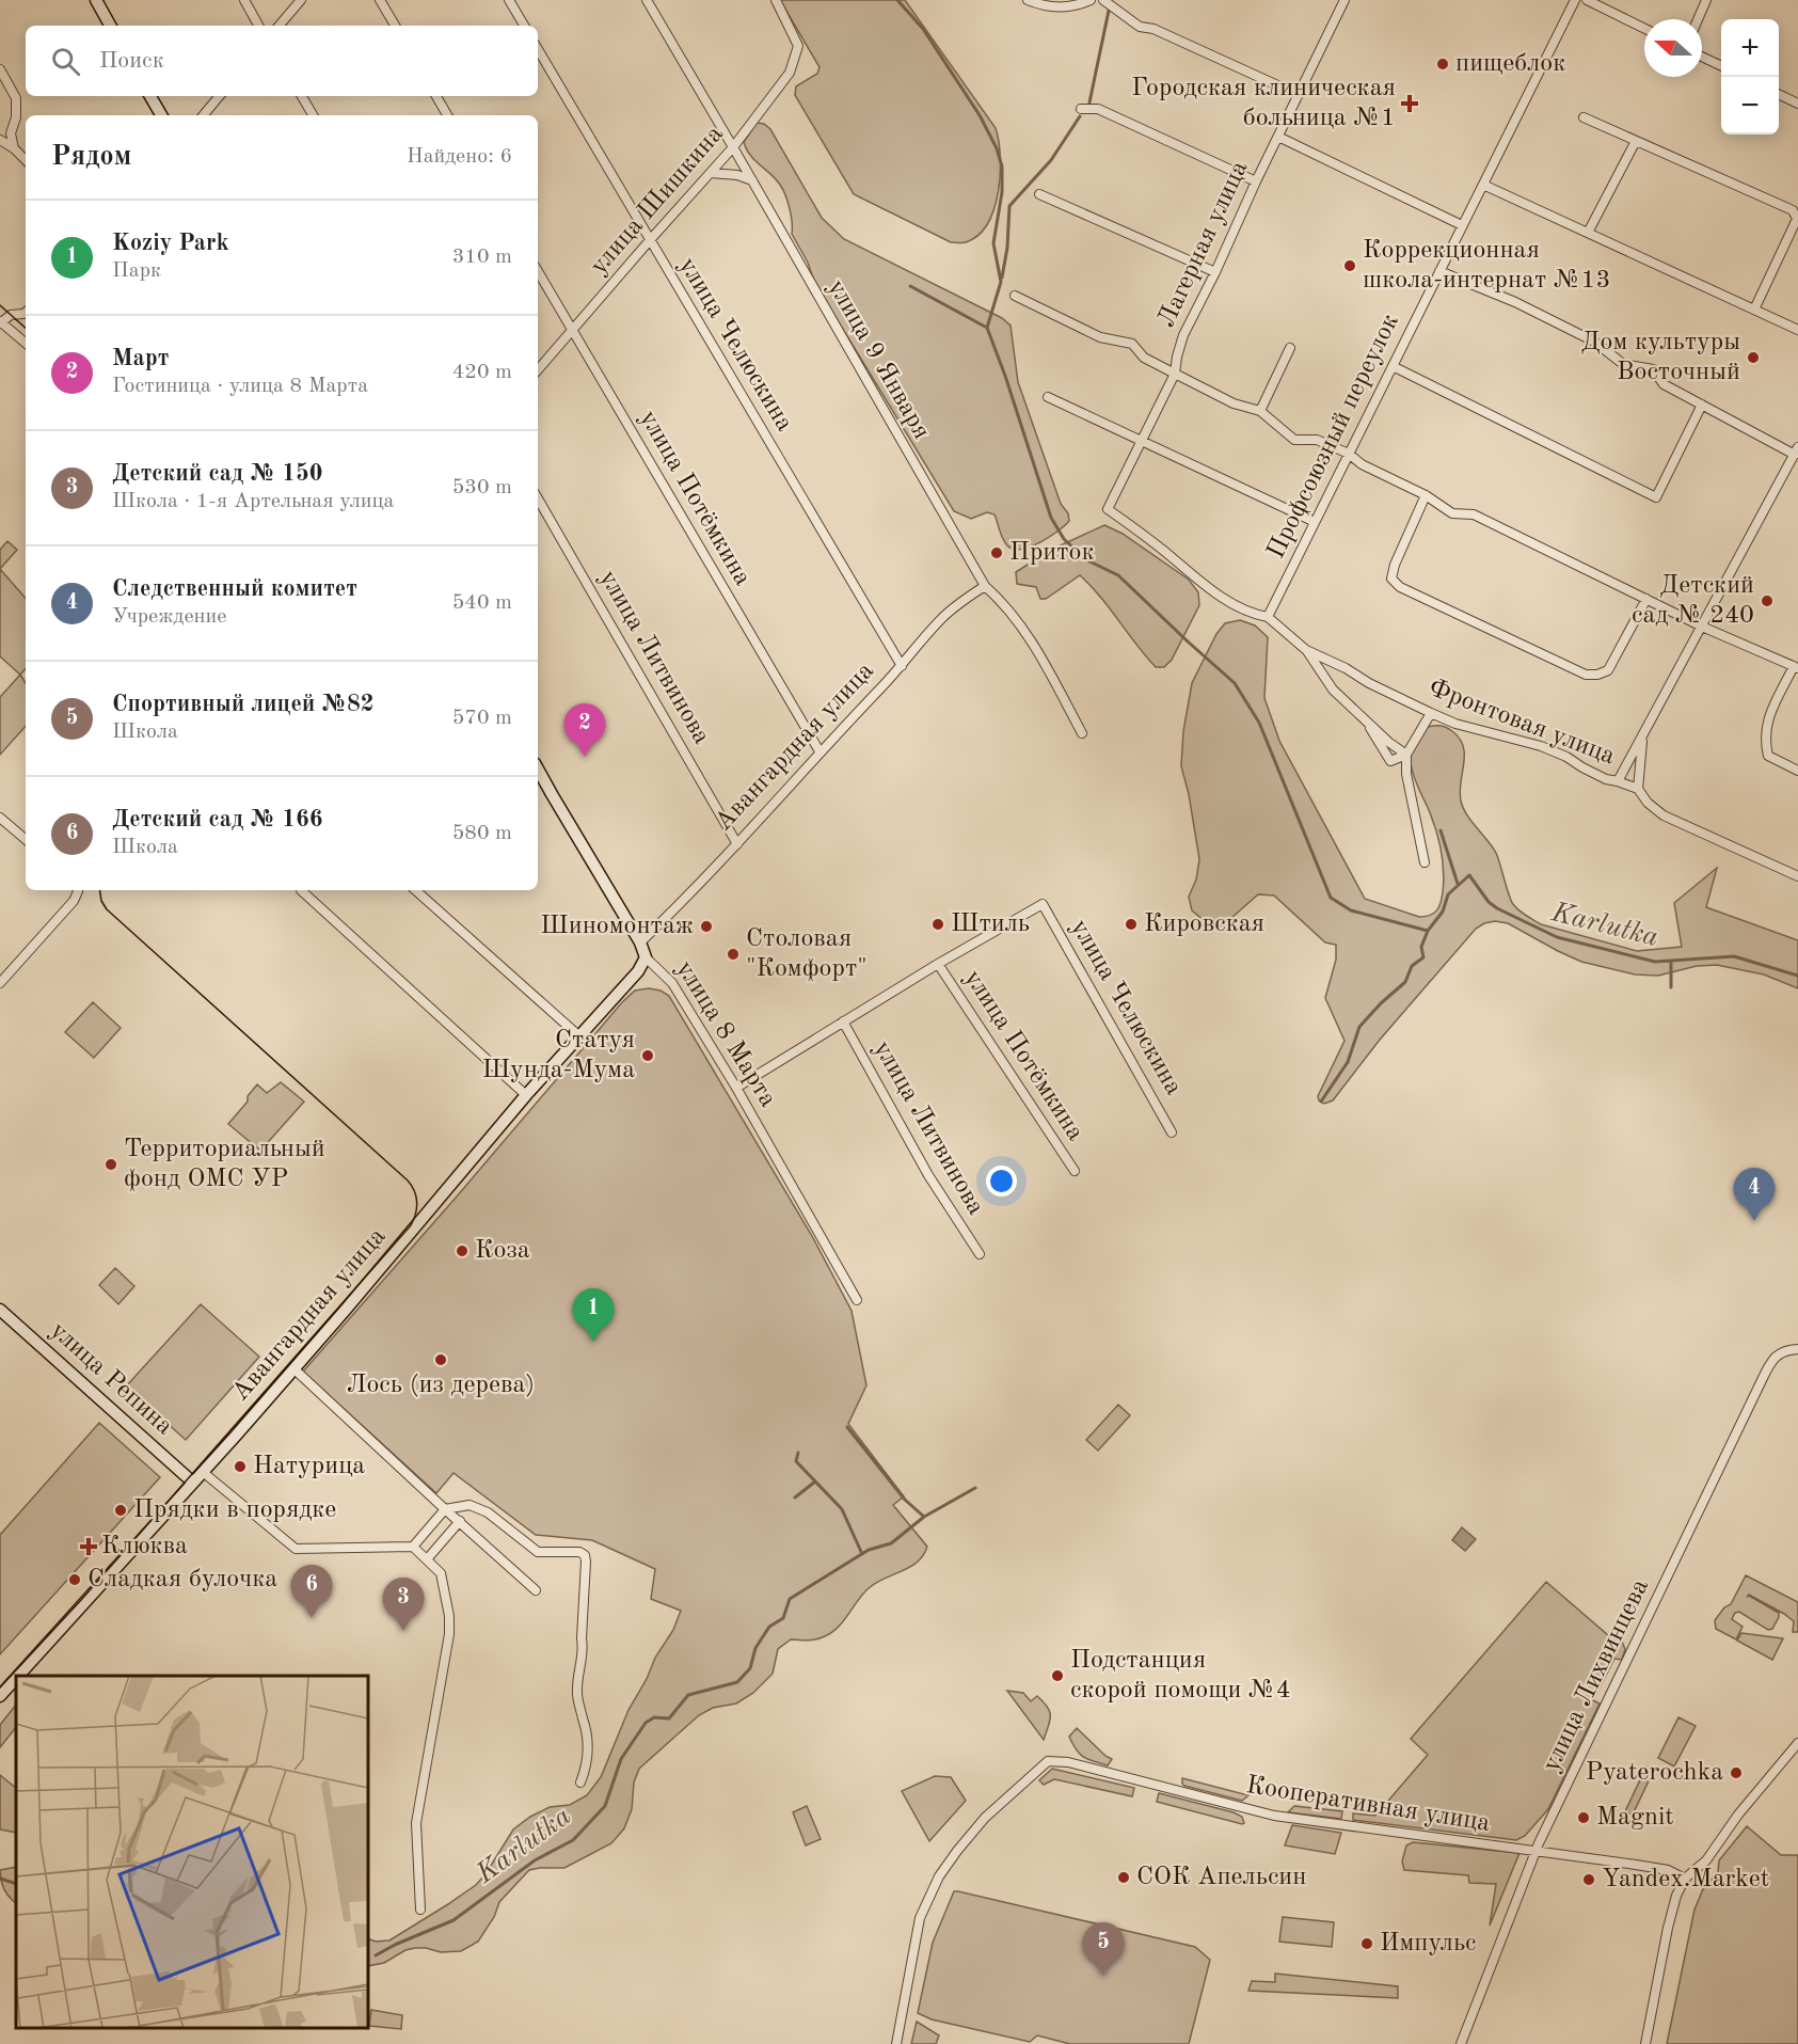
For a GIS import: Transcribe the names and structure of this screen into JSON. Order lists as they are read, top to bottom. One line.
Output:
{"streets":{"street":["улица Шишкина","Лагерная улица","улица Челюскина","улица 9 Января","Профсоюзный переулок","улица Потёмкина","улица Литвинова","Фронтовая улица","Авангардная улица","улица 8 Марта","улица Репина","улица Лихвинцева","Кооперативная улица"]},"crossings":[["улица Шишкина","улица Челюскина"],["улица Шишкина","улица 9 Января"],["улица Шишкина","улица Потёмкина"],["Лагерная улица","Профсоюзный переулок"],["Лагерная улица","Фронтовая улица"],["улица Челюскина","улица Потёмкина"],["улица Челюскина","Авангардная улица"],["улица 9 Января","Авангардная улица"],["Профсоюзный переулок","Фронтовая улица"],["улица Потёмкина","Авангардная улица"],["улица Литвинова","Авангардная улица"],["Авангардная улица","улица 8 Марта"],["Авангардная улица","улица Репина"],["улица Лихвинцева","Кооперативная улица"]],"water":["Karlutka"],"places":{"other":["пищеблок","Коррекционная школа-интернат №13","Дом культуры Восточный","Приток","Детский сад № 240","Штиль","Кировская","Шиномонтаж","Столовая \"Комфорт\"","Статуя Шунда-Мума","Территориальный фонд ОМС УР","Коза","Лось (из дерева)","Натурица","Прядки в порядке","Сладкая булочка","Подстанция скорой помощи №4","Pyaterochka","Magnit","СОК Апельсин","Yandex.Market","Импульс"],"health":["Городская клиническая больница №1","Клюква"]},"north":"left","page":{"map_buttons":["+","−"],"search":"Поиск","heading":["Рядом","Найдено: 6"],"list":[{"mark":"1","name":"Koziy Park","note":"Парк","value":"310 m"},{"mark":"2","name":"Март","note":"Гостиница · улица 8 Марта","value":"420 m"},{"mark":"3","name":"Детский сад № 150","note":"Школа · 1-я Артельная улица","value":"530 m"},{"mark":"4","name":"Следственный комитет","note":"Учреждение","value":"540 m"},{"mark":"5","name":"Спортивный лицей №82","note":"Школа","value":"570 m"},{"mark":"6","name":"Детский сад № 166","note":"Школа","value":"580 m"}],"pins":["2","4","1","6","3","5"]}}
